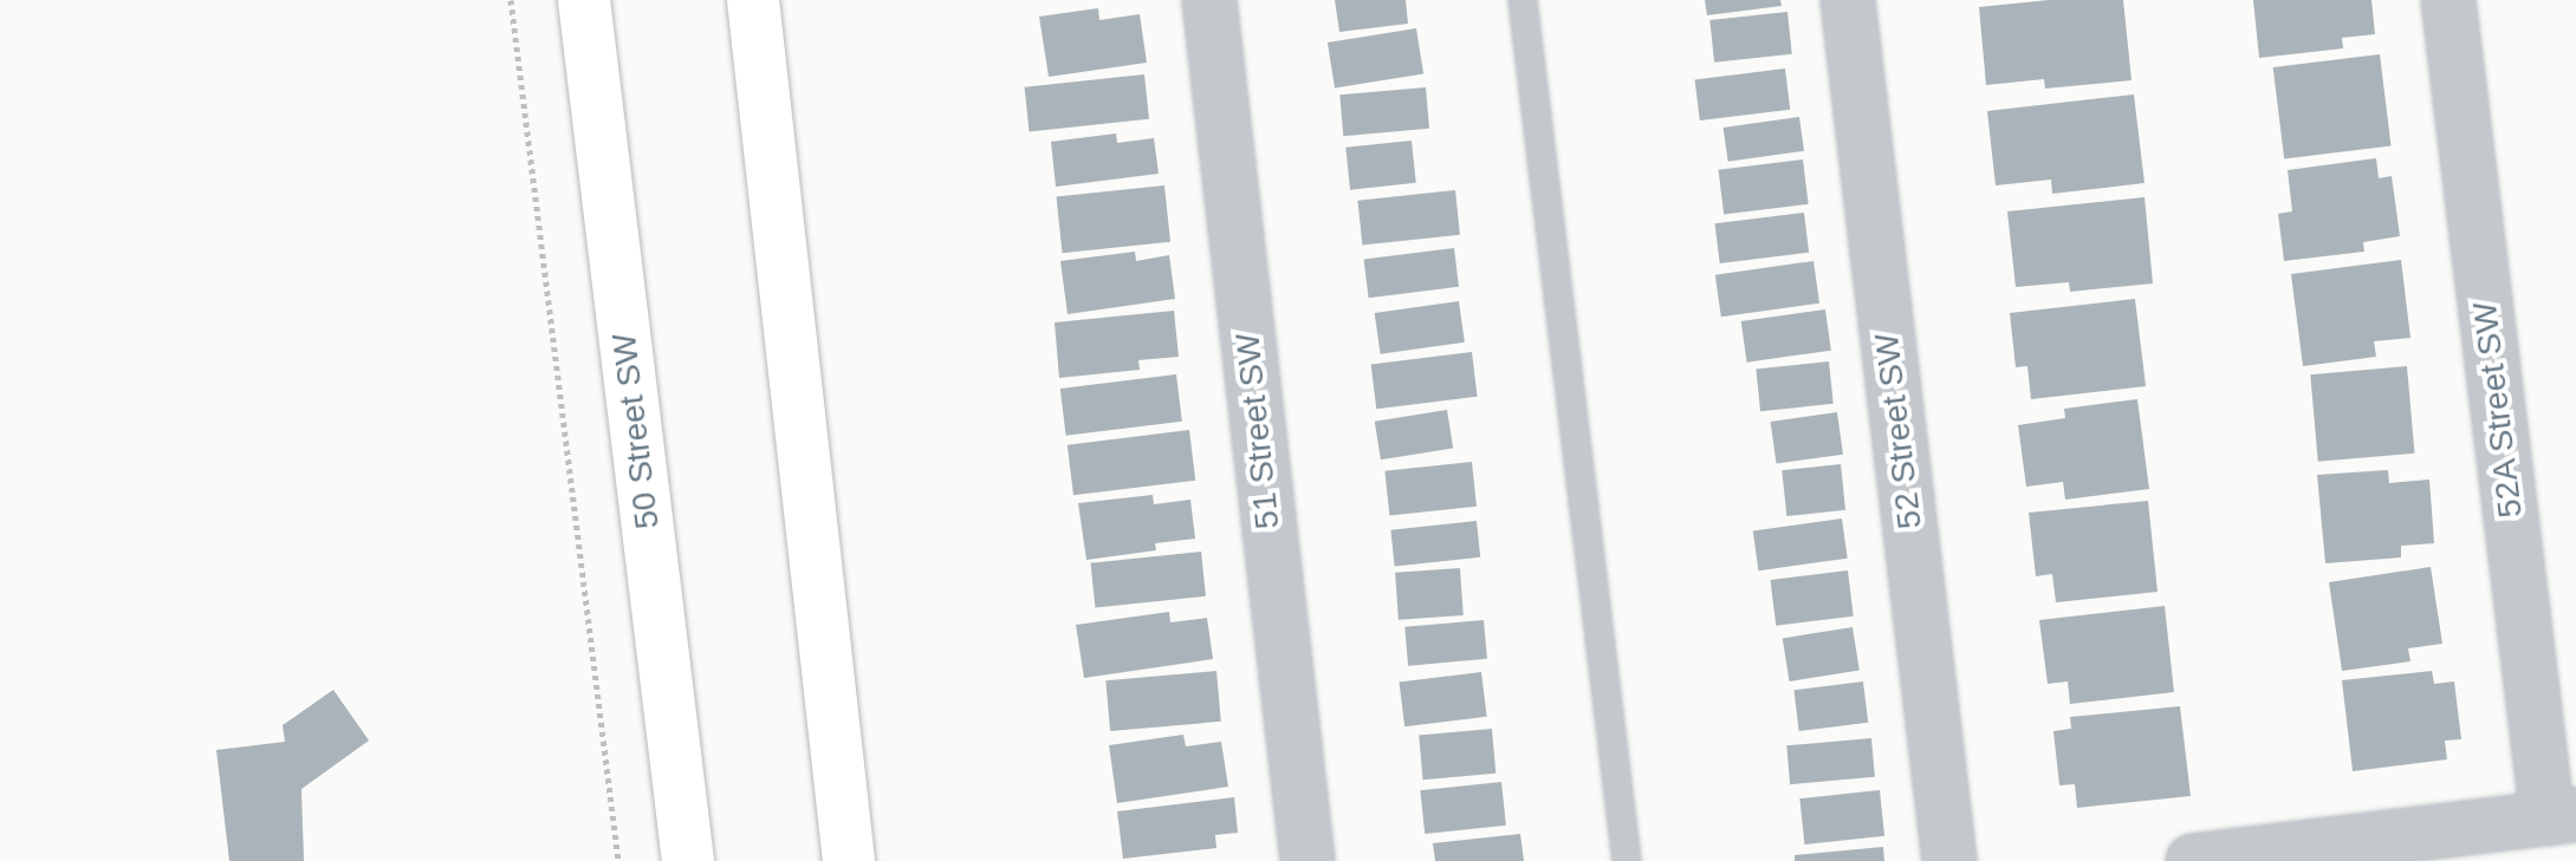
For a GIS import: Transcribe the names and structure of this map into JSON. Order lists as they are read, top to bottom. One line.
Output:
{"streets":{"main road":["50 Street SW"],"street":["52A Street SW","51 Street SW","52 Street SW"]}}
